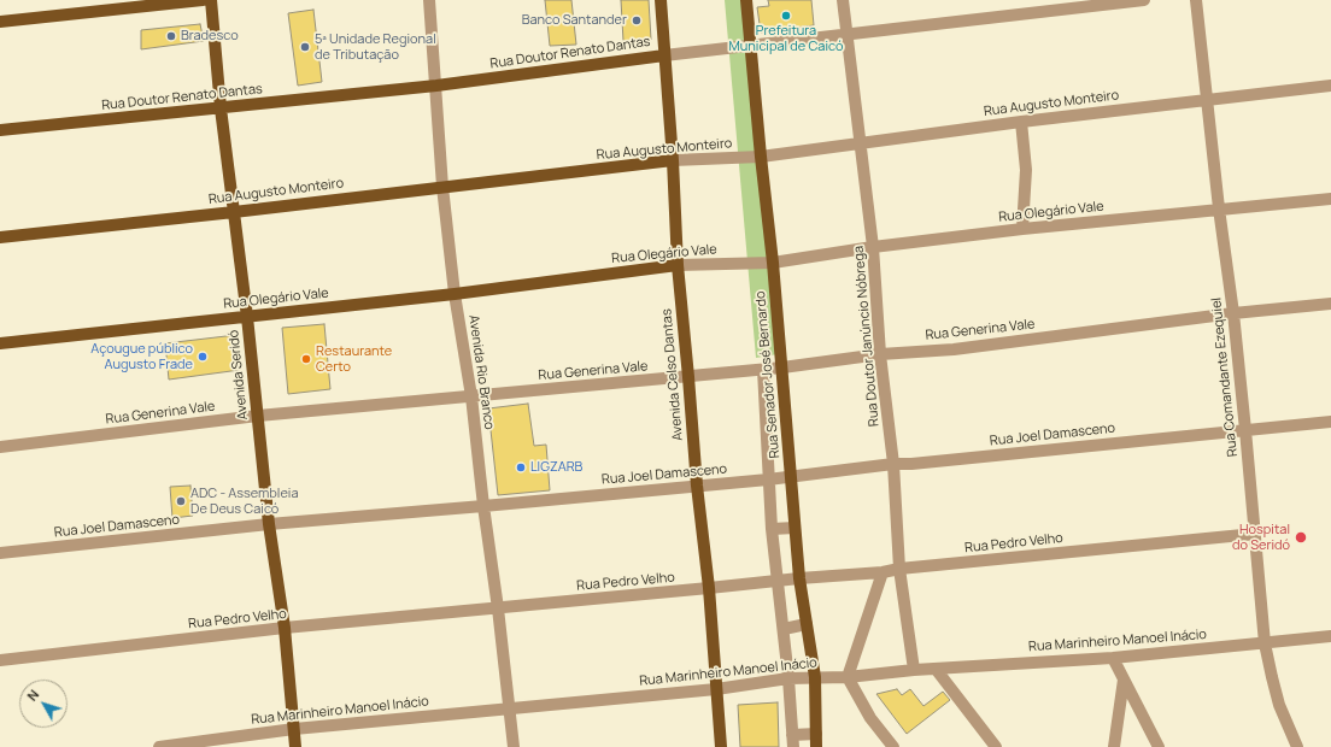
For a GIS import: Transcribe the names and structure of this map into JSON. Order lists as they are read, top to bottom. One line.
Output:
{"streets":{"main road":["Rua Doutor Renato Dantas","Rua Augusto Monteiro","Rua Olegário Vale","Avenida Seridó","Avenida Celso Dantas","Rua Senador José Bernardo"],"street":["Rua Generina Vale","Rua Doutor Janúncio Nóbrega","Avenida Rio Branco","Rua Comandante Ezequiel","Rua Joel Damasceno","Rua Pedro Velho","Rua Marinheiro Manoel Inácio"]},"crossings":[["Rua Doutor Renato Dantas","Rua Doutor Janúncio Nóbrega"],["Rua Doutor Renato Dantas","Avenida Rio Branco"],["Rua Doutor Renato Dantas","Avenida Seridó"],["Rua Doutor Renato Dantas","Avenida Celso Dantas"],["Rua Doutor Renato Dantas","Rua Senador José Bernardo"],["Rua Augusto Monteiro","Rua Doutor Janúncio Nóbrega"],["Rua Augusto Monteiro","Avenida Rio Branco"],["Rua Augusto Monteiro","Avenida Seridó"],["Rua Augusto Monteiro","Avenida Celso Dantas"],["Rua Augusto Monteiro","Rua Senador José Bernardo"],["Rua Augusto Monteiro","Rua Comandante Ezequiel"],["Rua Olegário Vale","Rua Doutor Janúncio Nóbrega"],["Rua Olegário Vale","Avenida Rio Branco"],["Rua Olegário Vale","Avenida Seridó"],["Rua Olegário Vale","Avenida Celso Dantas"],["Rua Olegário Vale","Rua Senador José Bernardo"],["Rua Olegário Vale","Rua Comandante Ezequiel"],["Rua Generina Vale","Rua Doutor Janúncio Nóbrega"],["Rua Generina Vale","Avenida Rio Branco"],["Rua Generina Vale","Avenida Seridó"],["Rua Generina Vale","Avenida Celso Dantas"],["Rua Generina Vale","Rua Senador José Bernardo"],["Rua Generina Vale","Rua Comandante Ezequiel"],["Rua Doutor Janúncio Nóbrega","Rua Joel Damasceno"],["Rua Doutor Janúncio Nóbrega","Rua Pedro Velho"],["Rua Doutor Janúncio Nóbrega","Rua Marinheiro Manoel Inácio"],["Avenida Rio Branco","Rua Joel Damasceno"],["Avenida Rio Branco","Rua Pedro Velho"],["Avenida Rio Branco","Rua Marinheiro Manoel Inácio"],["Avenida Seridó","Rua Joel Damasceno"],["Avenida Seridó","Rua Pedro Velho"],["Avenida Seridó","Rua Marinheiro Manoel Inácio"],["Avenida Celso Dantas","Rua Joel Damasceno"],["Avenida Celso Dantas","Rua Pedro Velho"],["Avenida Celso Dantas","Rua Marinheiro Manoel Inácio"],["Rua Senador José Bernardo","Rua Joel Damasceno"],["Rua Senador José Bernardo","Rua Pedro Velho"],["Rua Senador José Bernardo","Rua Marinheiro Manoel Inácio"],["Rua Comandante Ezequiel","Rua Joel Damasceno"],["Rua Comandante Ezequiel","Rua Pedro Velho"],["Rua Comandante Ezequiel","Rua Marinheiro Manoel Inácio"]],"places":["Prefeitura Municipal de Caicó","Banco Santander","Bradesco","5ª Unidade Regional de Tributação","Açougue público Augusto Frade","Restaurante Certo","LIGZARB","ADC - Assembleia De Deus Caicó","Hospital do Seridó"],"north":"top left"}
